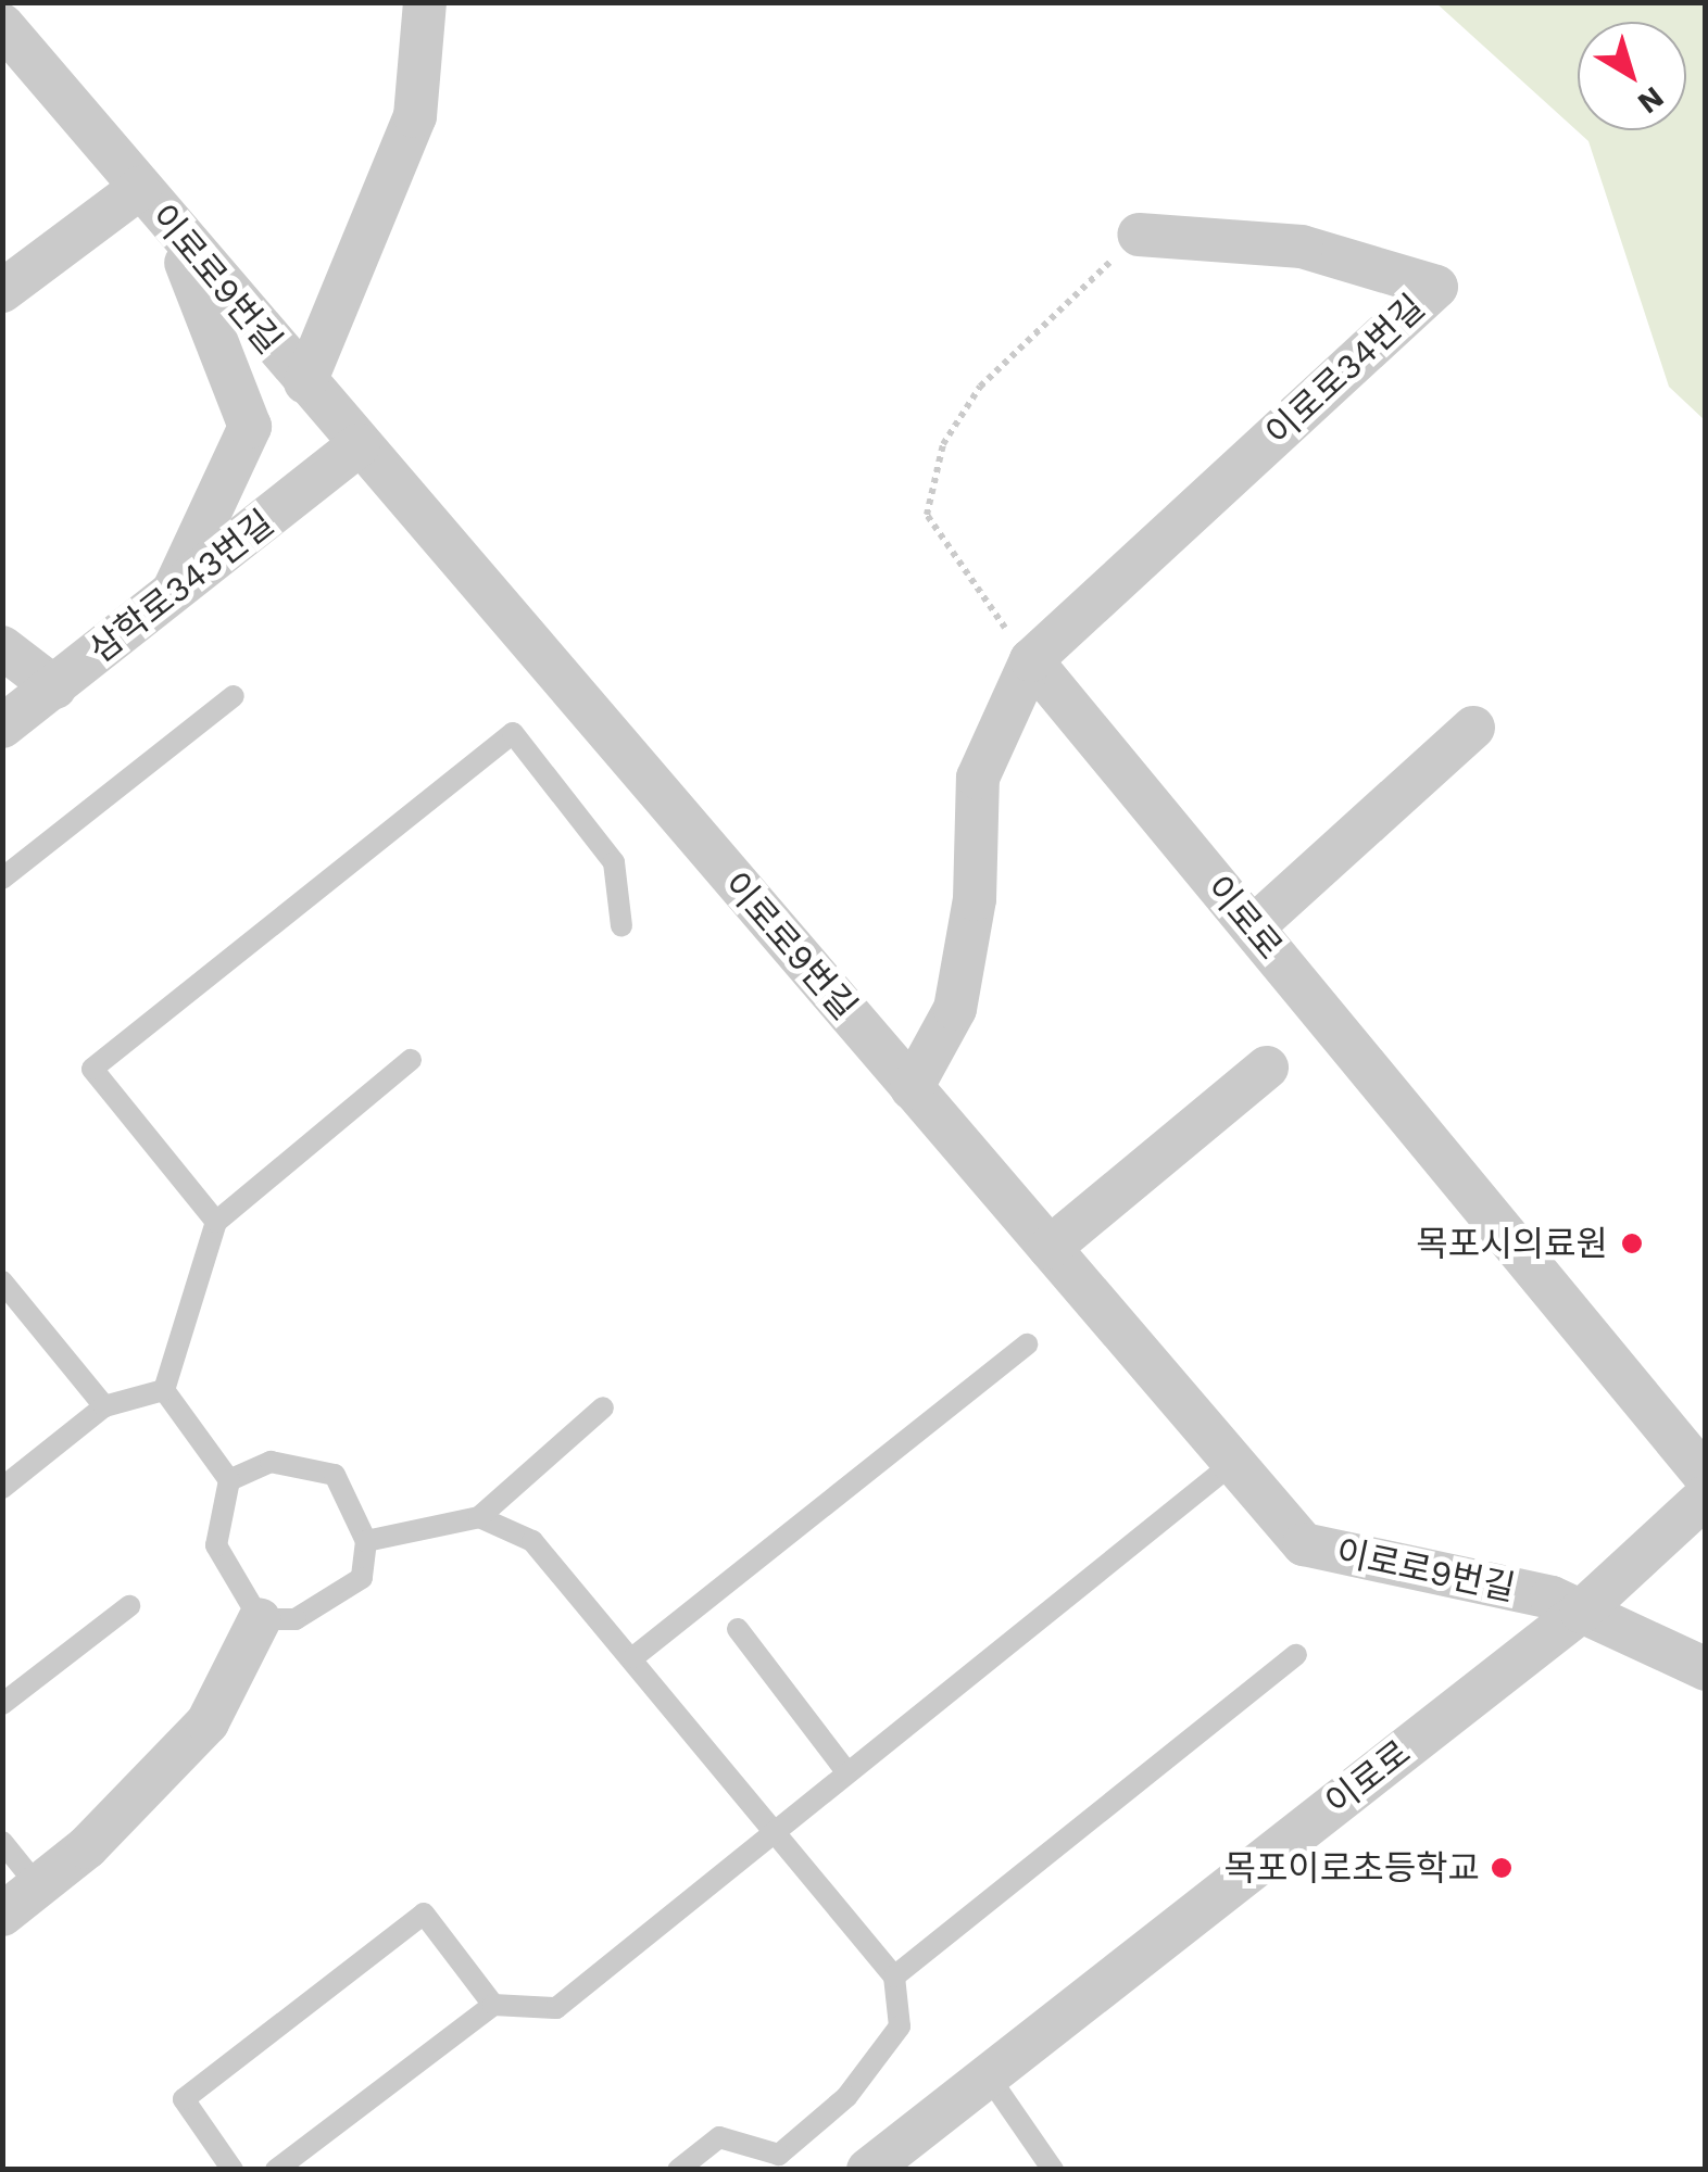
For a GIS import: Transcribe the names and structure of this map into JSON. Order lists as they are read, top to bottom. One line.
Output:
{"streets":{"street":["이로로9번길","이로로34번길","삼학로343번길","이로로"]},"crossings":[["이로로9번길","삼학로343번길"],["이로로9번길","이로로"],["이로로34번길","이로로"]],"places":["목포시의료원","목포이로초등학교"],"north":"bottom right"}
